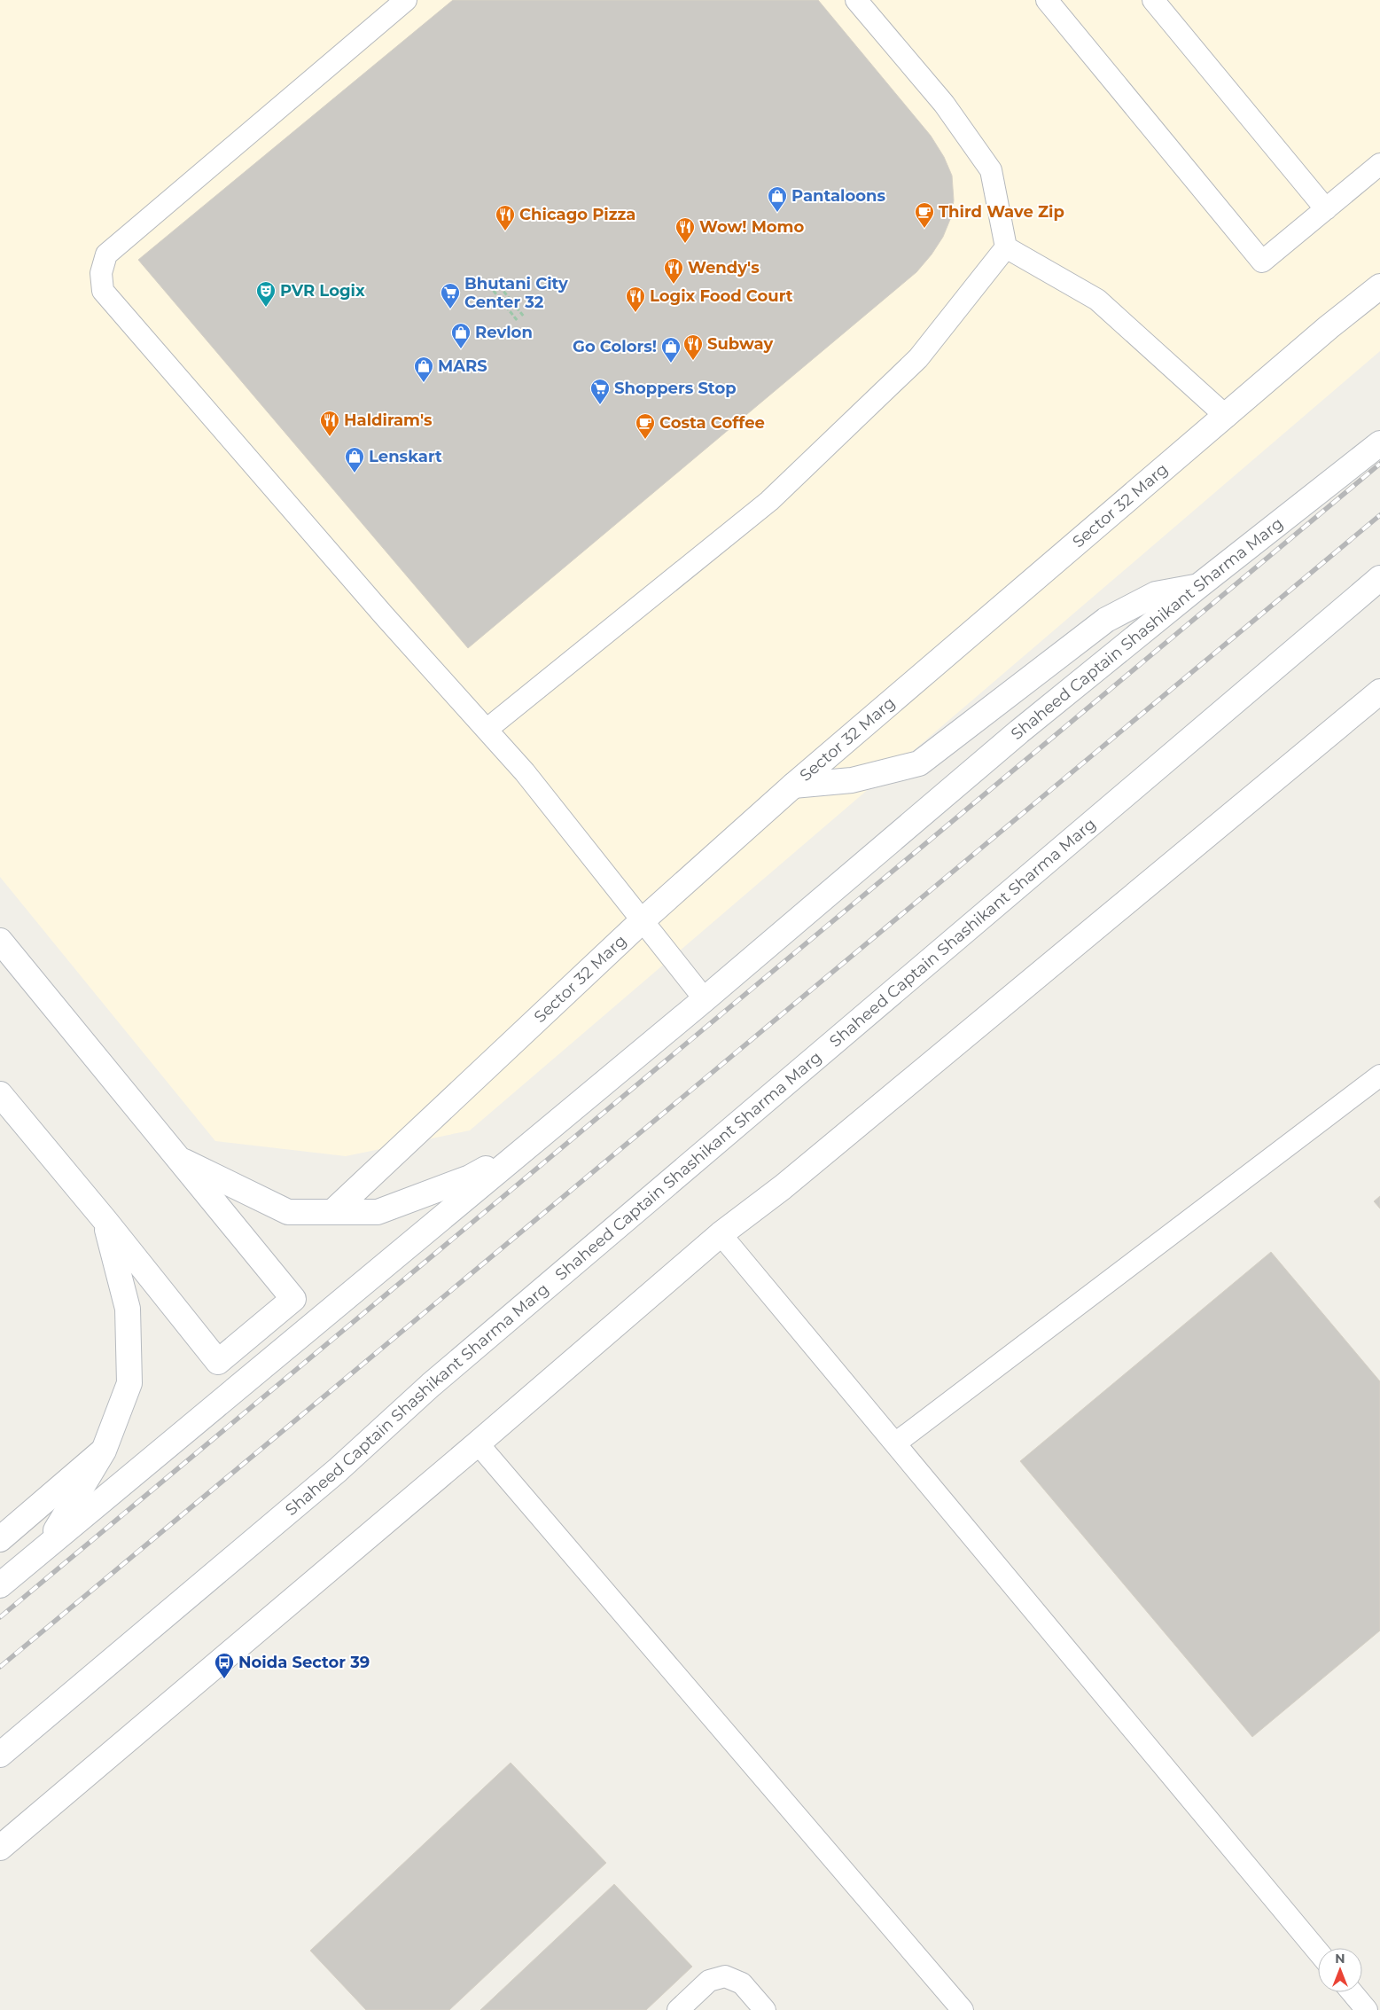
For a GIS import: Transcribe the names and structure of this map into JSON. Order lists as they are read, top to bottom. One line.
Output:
{"streets":{"main road":["Sector 32 Marg","Shaheed Captain Shashikant Sharma Marg"]},"places":{"shop":["Pantaloons","Revlon","Go Colors!","MARS","Lenskart"],"cafe":["Third Wave Zip","Costa Coffee"],"restaurant":["Chicago Pizza","Wow! Momo","Wendy's","Logix Food Court","Subway","Haldiram's"],"theatre":["PVR Logix"],"supermarket":["Bhutani City Center 32","Shoppers Stop"],"bus stop":["Noida Sector 39"]},"north":"top"}
